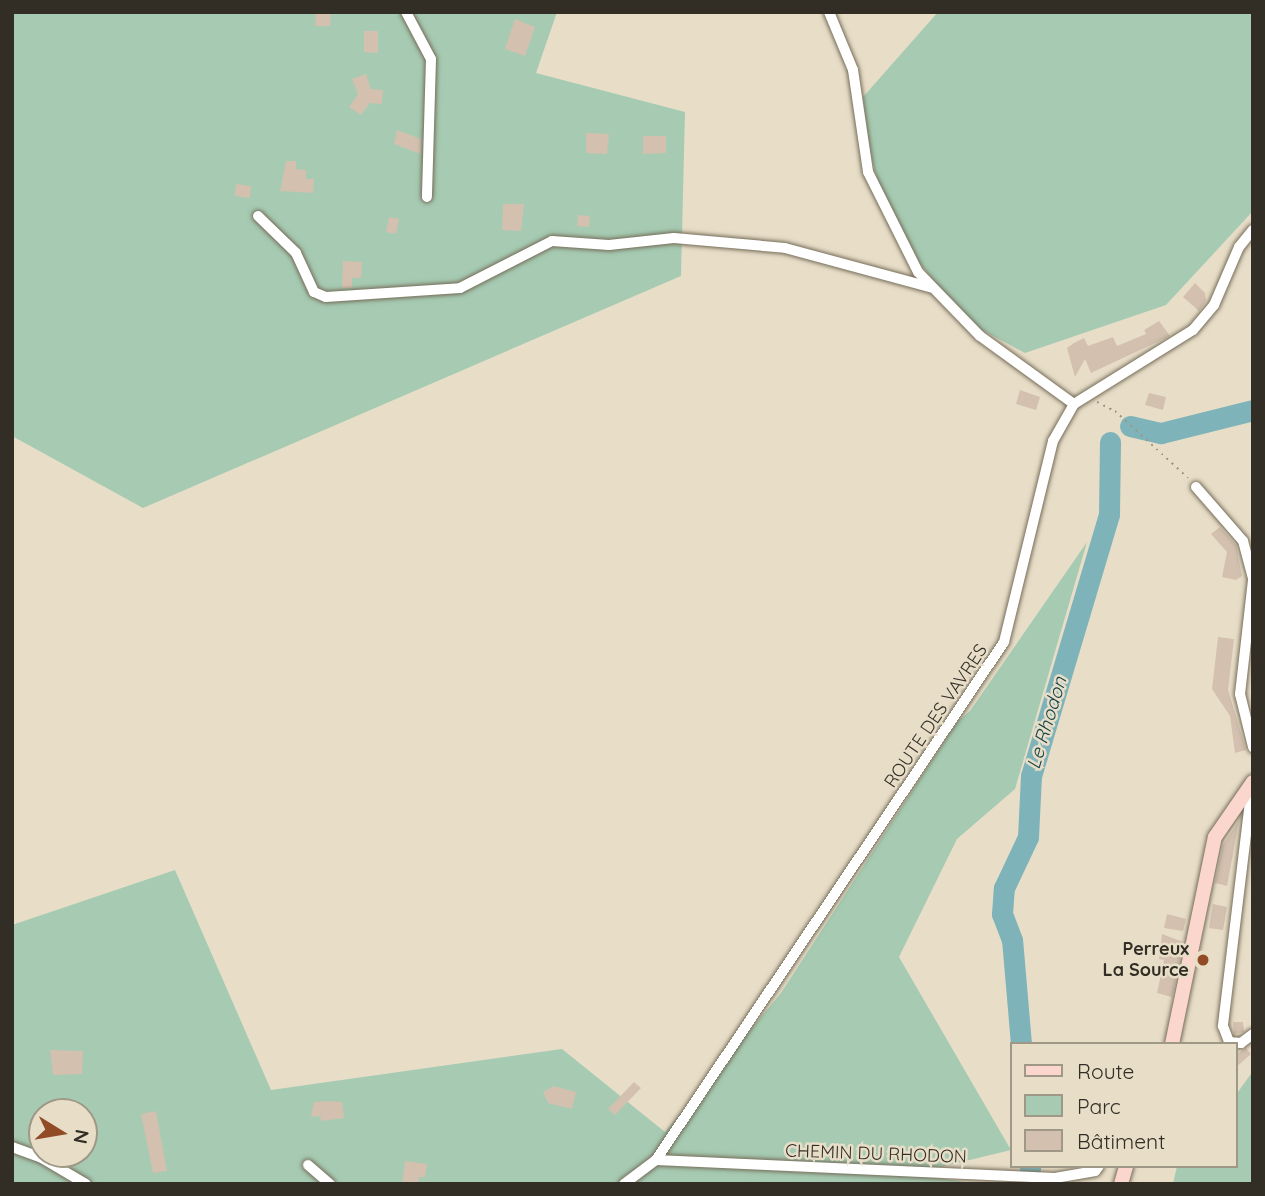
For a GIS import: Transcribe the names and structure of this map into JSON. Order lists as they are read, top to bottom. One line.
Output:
{"streets":{"street":["ROUTE DES VAVRES","CHEMIN DU RHODON"]},"crossings":[["ROUTE DES VAVRES","CHEMIN DU RHODON"]],"water":["Le Rhodon"],"places":["Perreux La Source"],"legend":["Route","Parc","Bâtiment"],"north":"right"}
